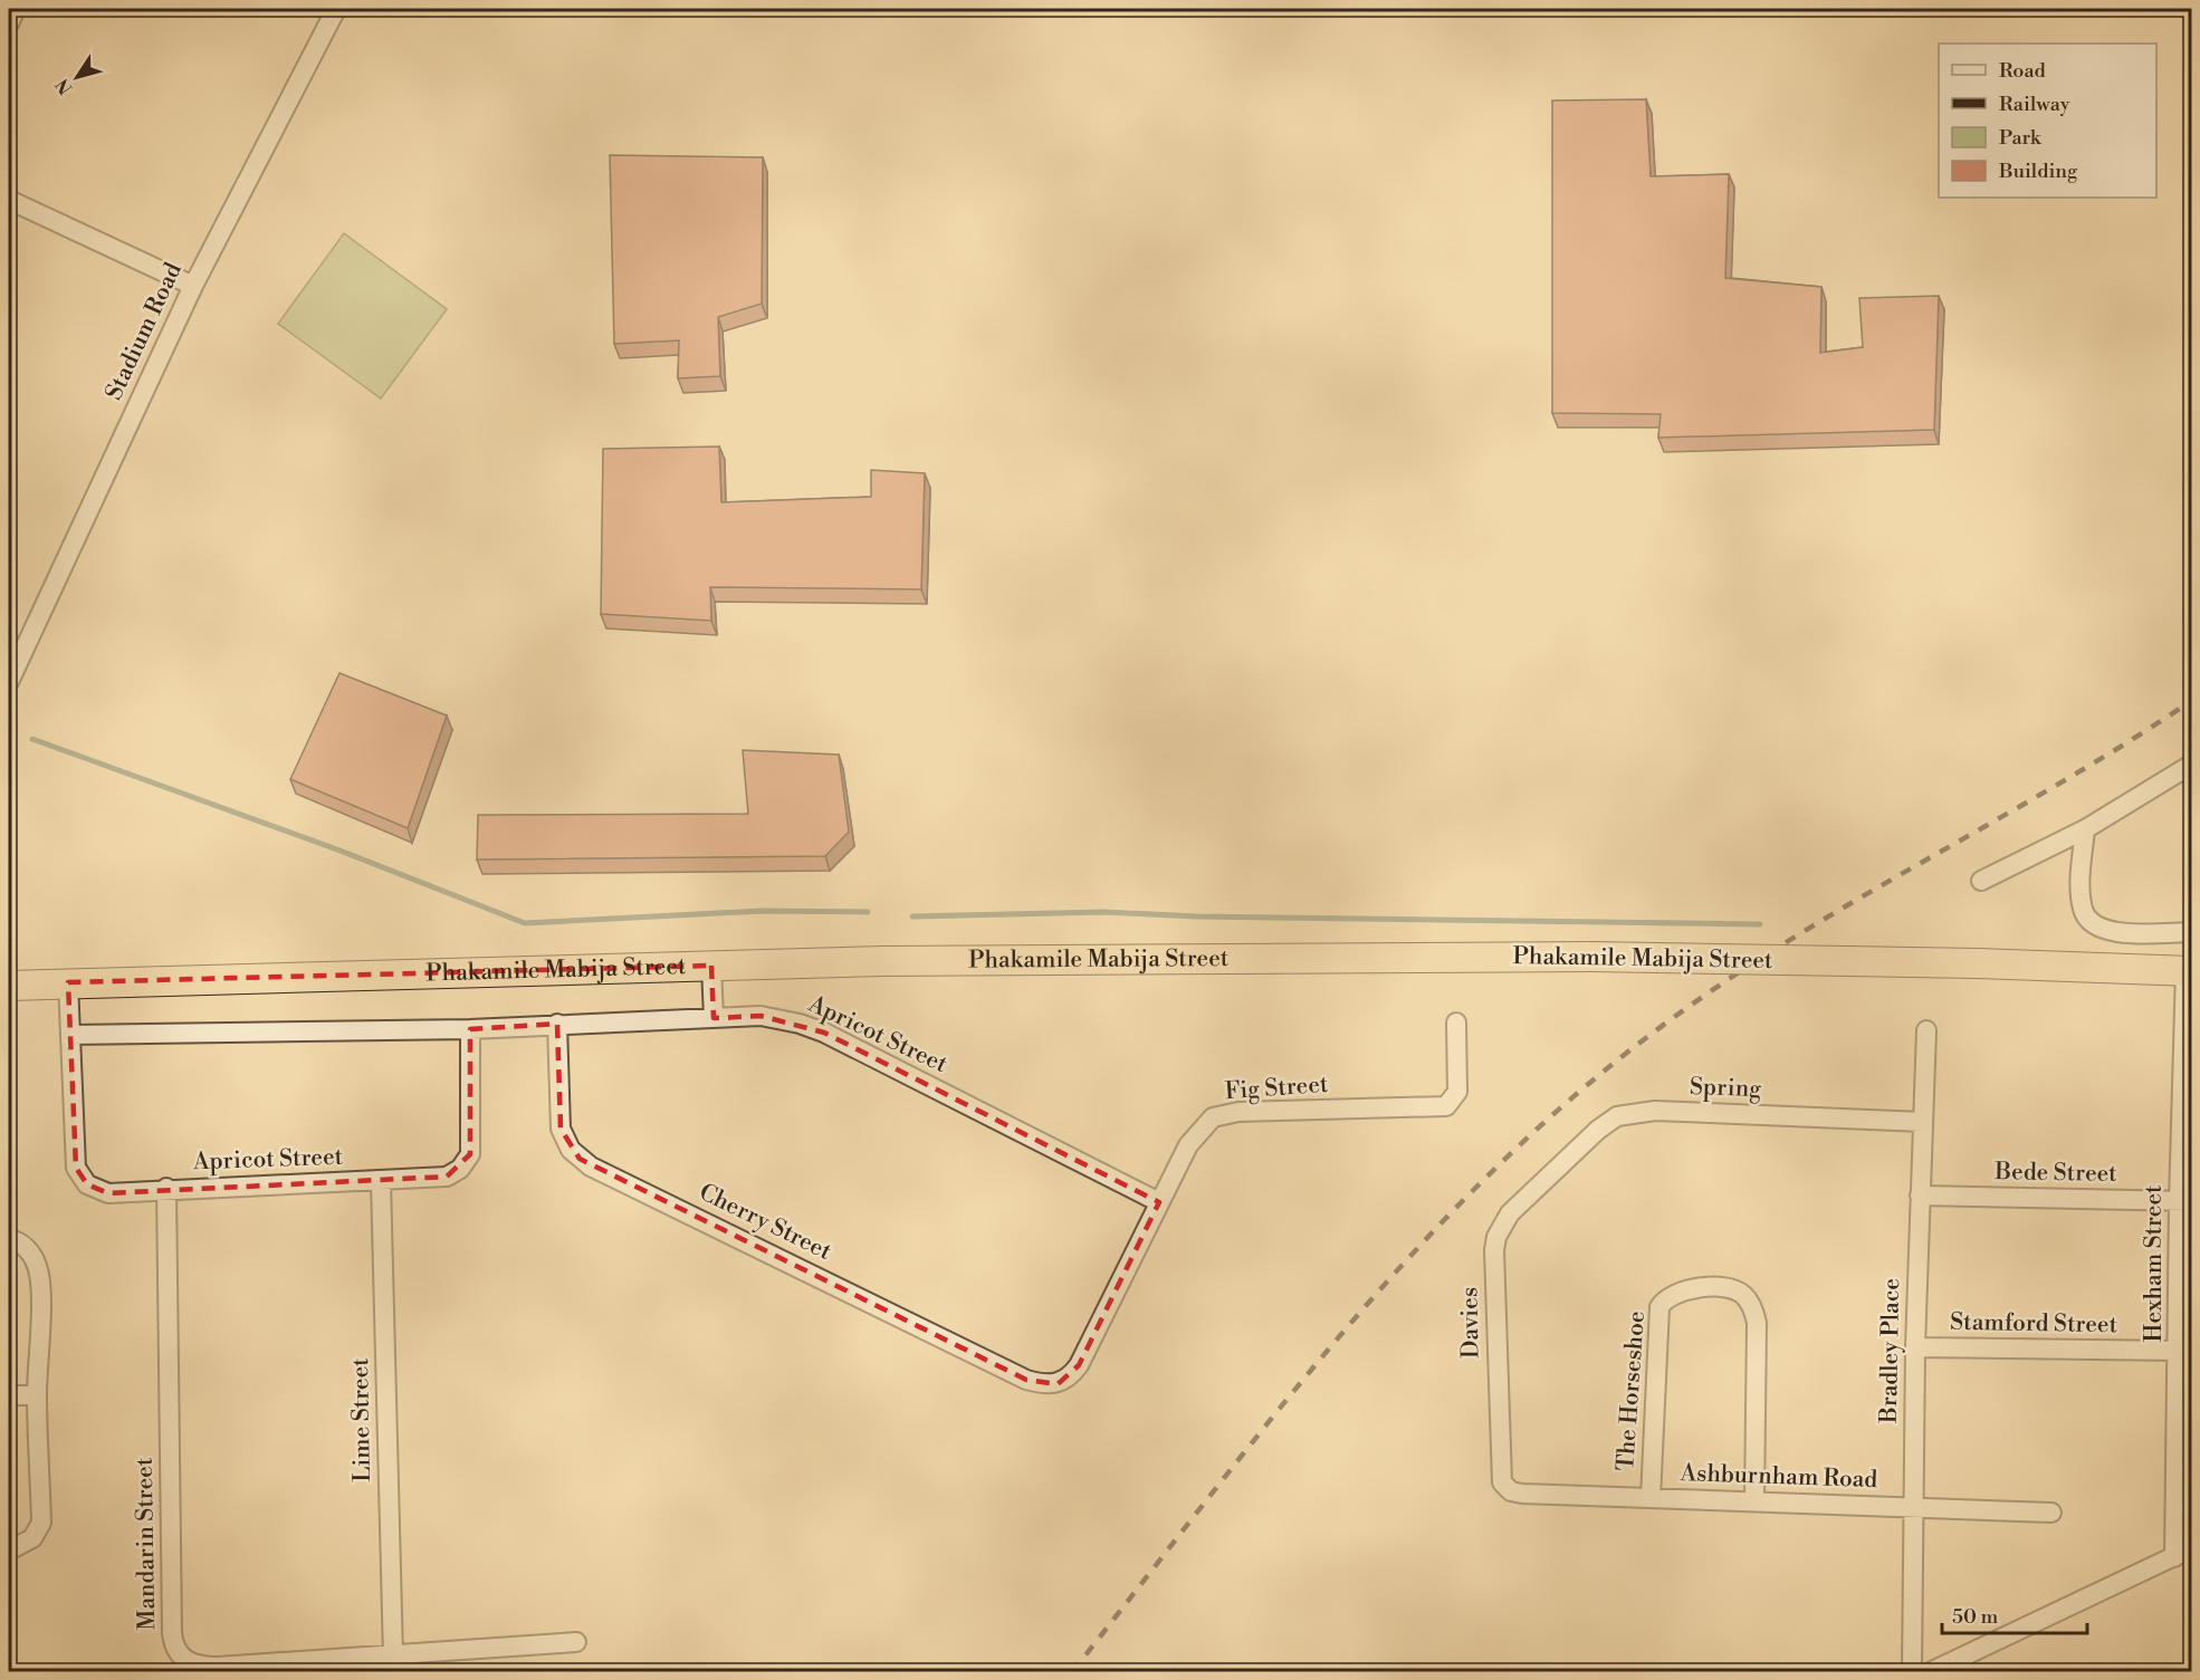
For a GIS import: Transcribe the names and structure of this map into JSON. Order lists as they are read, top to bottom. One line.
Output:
{"streets":{"highway":["Phakamile Mabija Street"],"street":["Stadium Road","Apricot Street","Fig Street","Spring","Bede Street","Cherry Street","Hexham Street","Davies","Stamford Street","Bradley Place","The Horseshoe","Lime Street","Ashburnham Road","Mandarin Street"]},"crossings":[["Phakamile Mabija Street","Apricot Street"],["Phakamile Mabija Street","Hexham Street"],["Apricot Street","Fig Street"],["Apricot Street","Cherry Street"],["Apricot Street","Lime Street"],["Apricot Street","Mandarin Street"],["Fig Street","Cherry Street"],["Spring","Davies"],["Spring","Bradley Place"],["Bede Street","Hexham Street"],["Bede Street","Bradley Place"],["Hexham Street","Stamford Street"],["Davies","Ashburnham Road"],["Stamford Street","Bradley Place"],["Bradley Place","Ashburnham Road"],["The Horseshoe","Ashburnham Road"],["Lime Street","Mandarin Street"]],"legend":["Road","Railway","Park","Building"],"scale_bar":"50 m","north":"bottom left"}
